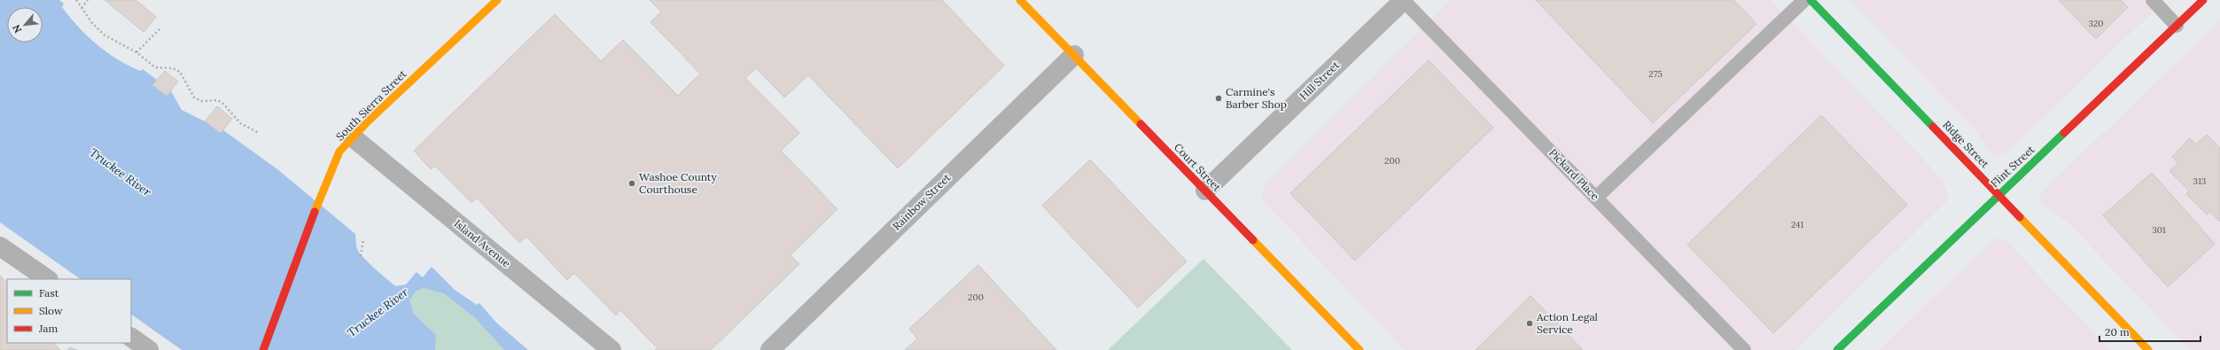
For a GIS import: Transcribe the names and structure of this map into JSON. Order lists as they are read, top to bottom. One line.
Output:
{"streets":{"street":["Hill Street","South Sierra Street","Ridge Street","Flint Street","Court Street","Rainbow Street","Island Avenue"],"lane":["Pickard Place"]},"crossings":[["Hill Street","Court Street"],["Hill Street","Pickard Place"],["South Sierra Street","Island Avenue"],["Ridge Street","Flint Street"],["Court Street","Rainbow Street"]],"water":["Truckee River"],"places":["Carmine's Barber Shop","Washoe County Courthouse","Action Legal Service"],"house_numbers":["320","275","200","313","241","301","200"],"legend":["Fast","Slow","Jam"],"scale_bar":"20 m","north":"bottom left"}
